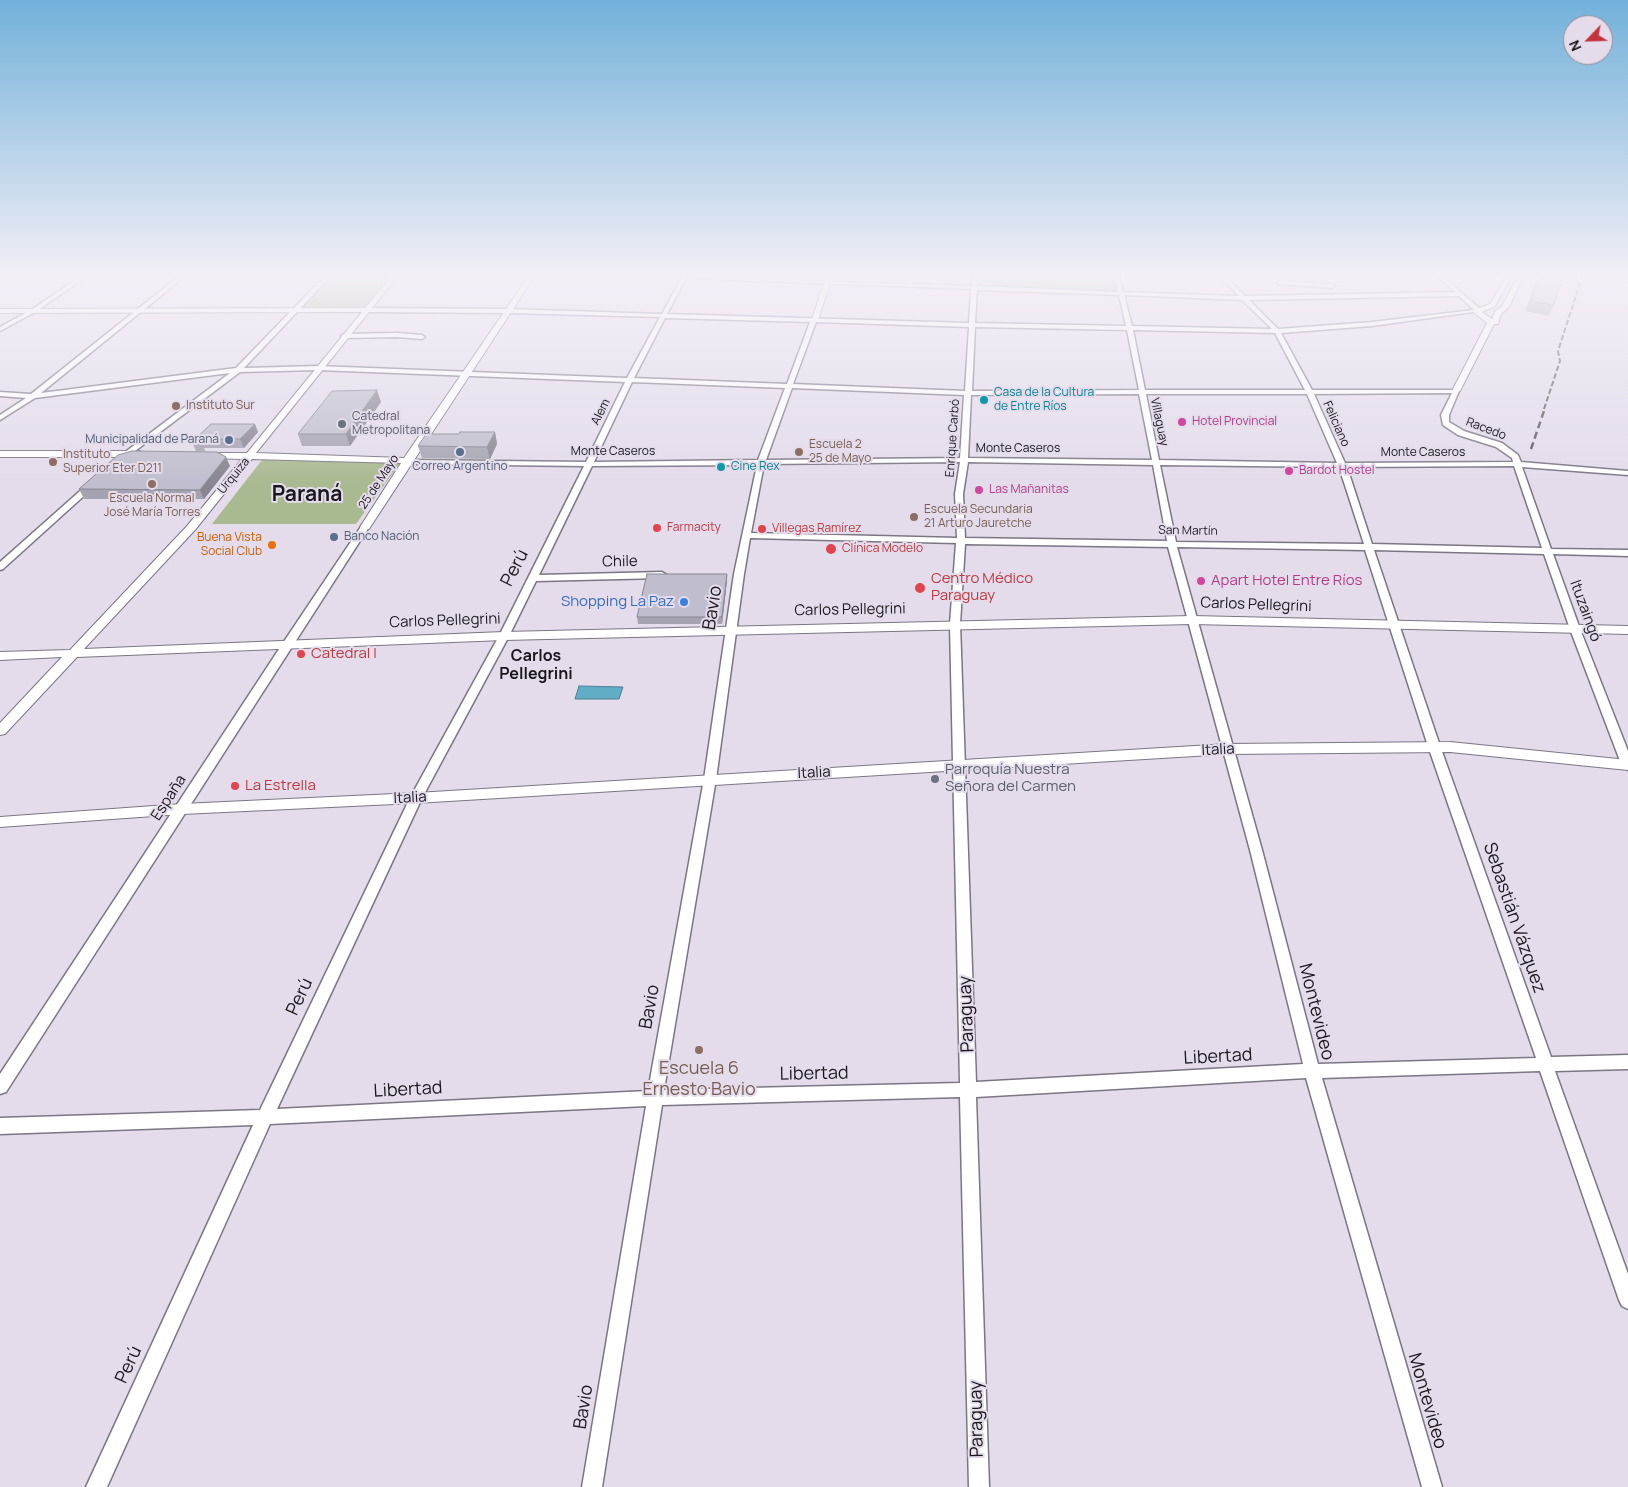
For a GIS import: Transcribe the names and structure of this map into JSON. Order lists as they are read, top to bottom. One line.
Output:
{"streets":{"street":["Alem","Villaguay","Feliciano","Racedo","Enrique Carbó","Monte Caseros","Urquiza","25 de Mayo","San Martín","Chile","Perú","Carlos Pellegrini","Bavio","Ituzaingó","Italia","España","Sebastián Vázquez","Montevideo","Paraguay","Libertad"]},"crossings":[["Alem","Monte Caseros"],["Alem","Perú"],["Villaguay","Monte Caseros"],["Villaguay","San Martín"],["Villaguay","Montevideo"],["Feliciano","Monte Caseros"],["Feliciano","San Martín"],["Feliciano","Sebastián Vázquez"],["Racedo","Monte Caseros"],["Racedo","Ituzaingó"],["Enrique Carbó","Monte Caseros"],["Enrique Carbó","San Martín"],["Enrique Carbó","Paraguay"],["Monte Caseros","25 de Mayo"],["Monte Caseros","Bavio"],["Monte Caseros","Ituzaingó"],["Urquiza","Carlos Pellegrini"],["25 de Mayo","España"],["San Martín","Bavio"],["San Martín","Ituzaingó"],["San Martín","Sebastián Vázquez"],["San Martín","Montevideo"],["San Martín","Paraguay"],["Chile","Perú"],["Perú","Carlos Pellegrini"],["Perú","Italia"],["Perú","Libertad"],["Carlos Pellegrini","Bavio"],["Carlos Pellegrini","Ituzaingó"],["Carlos Pellegrini","España"],["Carlos Pellegrini","Sebastián Vázquez"],["Carlos Pellegrini","Montevideo"],["Carlos Pellegrini","Paraguay"],["Bavio","Italia"],["Bavio","Libertad"],["Ituzaingó","Italia"],["Italia","España"],["Italia","Sebastián Vázquez"],["Italia","Montevideo"],["Italia","Paraguay"],["Sebastián Vázquez","Libertad"],["Montevideo","Libertad"],["Paraguay","Libertad"]],"districts":["Paraná","Carlos Pellegrini"],"places":["Casa de la Cultura de Entre Ríos","Instituto Sur","Hotel Provincial","Catedral Metropolitana","Municipalidad de Paraná","Correo Argentino","Escuela 2 25 de Mayo","Instituto Superior Eter D211","Cine Rex","Bardot Hostel","Escuela Normal José María Torres","Las Mañanitas","Escuela Secundaria 21 Arturo Jauretche","Farmacity","Villegas Ramírez","Banco Nación","Buena Vista Social Club","Clínica Modelo","Apart Hotel Entre Ríos","Centro Médico Paraguay","Shopping La Paz","Catedral I","Parroquía Nuestra Señora del Carmen","La Estrella","Escuela 6 Ernesto Bavio"],"north":"bottom left"}
